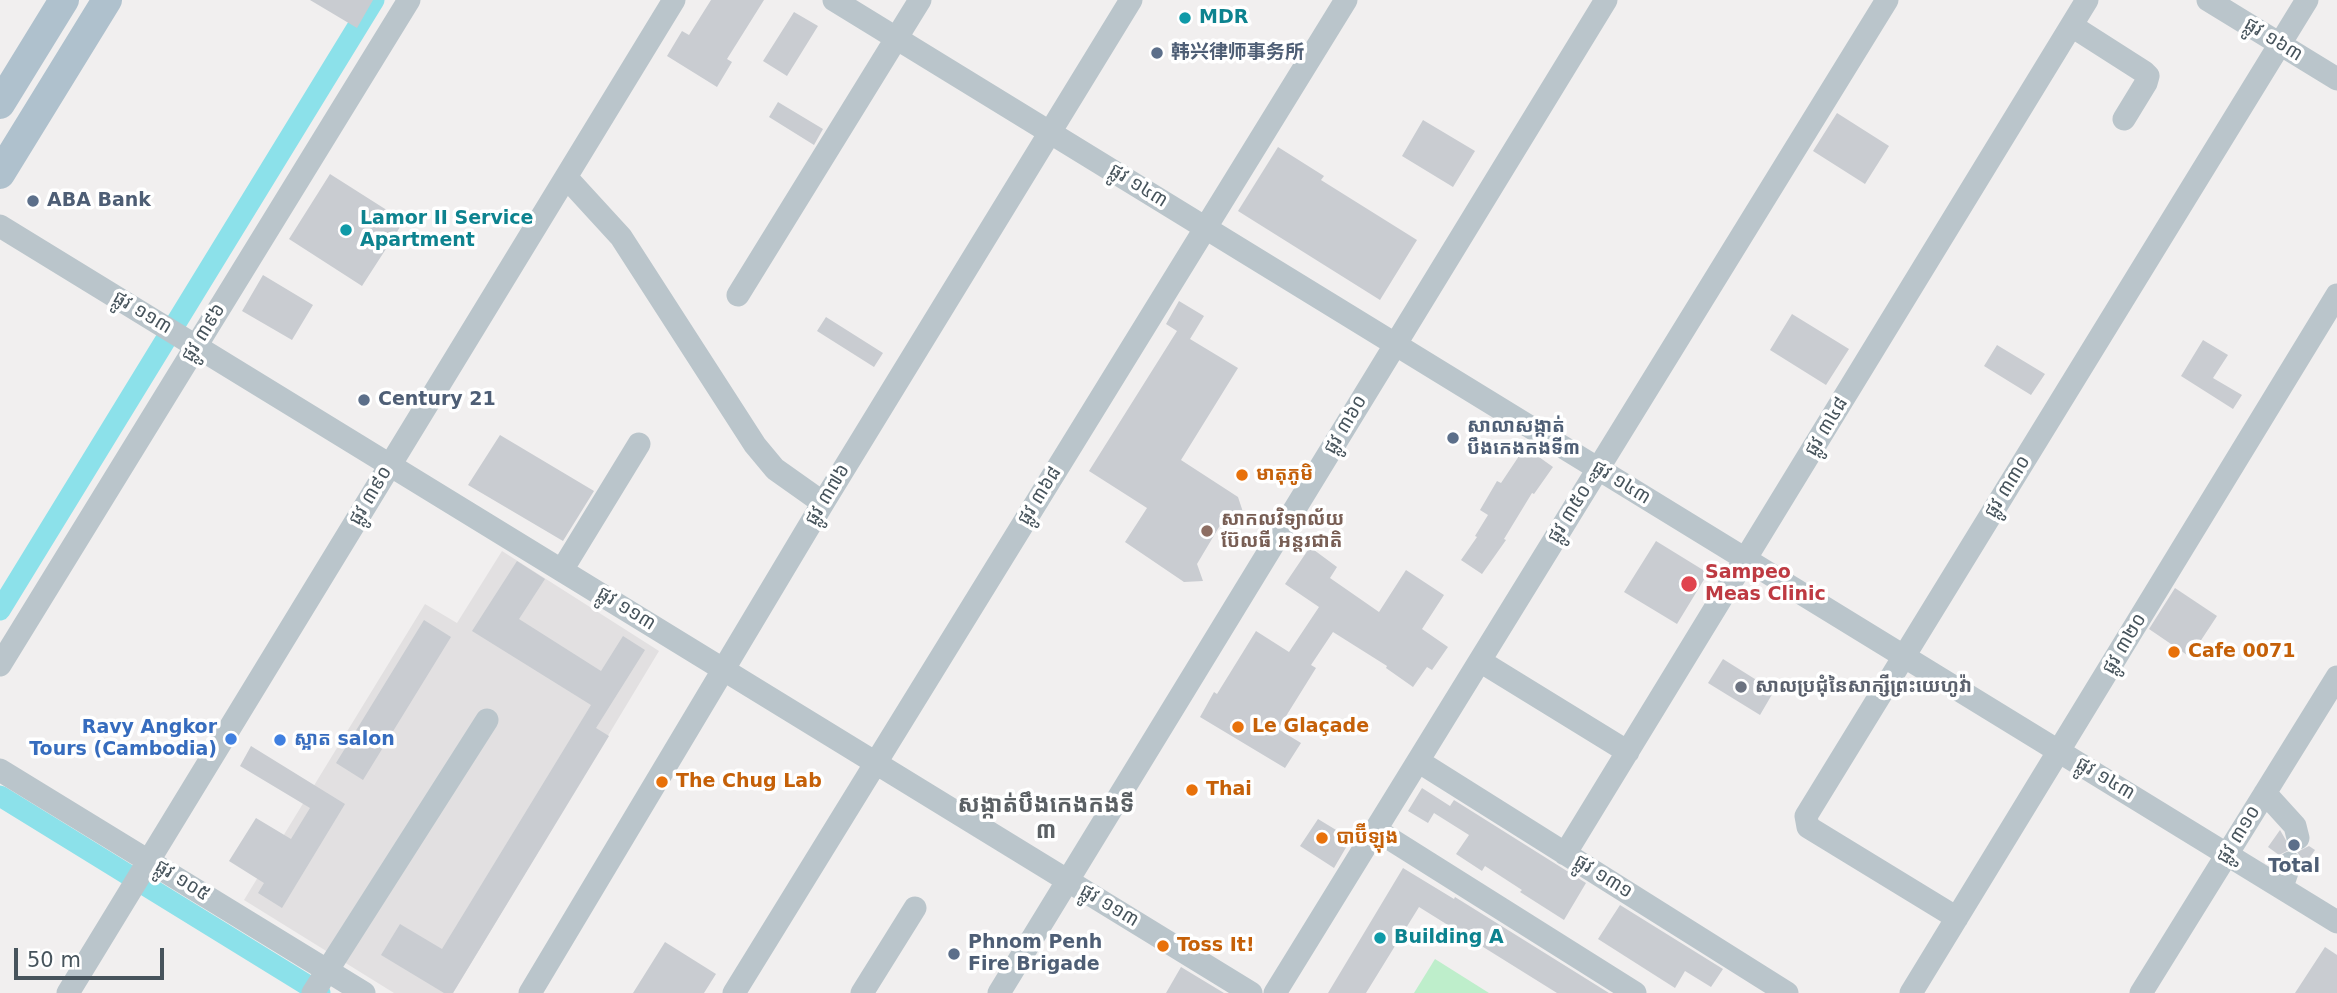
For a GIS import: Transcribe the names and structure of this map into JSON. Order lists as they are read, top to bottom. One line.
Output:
{"streets":{"street":["ផ្លូវ ១៦៣","ផ្លូវ ១៤៣","ផ្លូវ ១១៣","ផ្លូវ ៣៩៦","ផ្លូវ ៣៦០","ផ្លូវ ៣៤៨","ផ្លូវ ៣៣០","ផ្លូវ ៣៧៦","ផ្លូវ ៣៩០","ផ្លូវ ៣៦៨","ផ្លូវ ៣៥០","ផ្លូវ ៣២០","ផ្លូវ ៣១០","ផ្លូវ ១៣១","ផ្លូវ ១០៥"]},"crossings":[["ផ្លូវ ១៦៣","ផ្លូវ ៣៣០"],["ផ្លូវ ១៤៣","ផ្លូវ ៣៦០"],["ផ្លូវ ១៤៣","ផ្លូវ ៣៤៨"],["ផ្លូវ ១៤៣","ផ្លូវ ៣៣០"],["ផ្លូវ ១៤៣","ផ្លូវ ៣៧៦"],["ផ្លូវ ១៤៣","ផ្លូវ ៣៦៨"],["ផ្លូវ ១៤៣","ផ្លូវ ៣៥០"],["ផ្លូវ ១៤៣","ផ្លូវ ៣២០"],["ផ្លូវ ១៤៣","ផ្លូវ ៣១០"],["ផ្លូវ ១១៣","ផ្លូវ ៣៩៦"],["ផ្លូវ ១១៣","ផ្លូវ ៣៦០"],["ផ្លូវ ១១៣","ផ្លូវ ៣៧៦"],["ផ្លូវ ១១៣","ផ្លូវ ៣៩០"],["ផ្លូវ ១១៣","ផ្លូវ ៣៦៨"],["ផ្លូវ ៣៤៨","ផ្លូវ ១៣១"],["ផ្លូវ ៣៣០","ផ្លូវ ៣២០"],["ផ្លូវ ៣៩០","ផ្លូវ ១០៥"],["ផ្លូវ ៣៥០","ផ្លូវ ១៣១"]],"districts":["សង្កាត់បឹងកេងកងទី ៣"],"places":["MDR","韩兴律师事务所","ABA Bank","Lamor II Service Apartment","Century 21","សាលាសង្កាត់ បឹងកេងកងទី៣","មាតុភូមិ","សាកលវិទ្យាល័យ ប៊ែលធី អន្តរជាតិ","Sampeo Meas Clinic","Cafe 0071","សាលប្រជុំនៃសាក្សីព្រះយេហូវ៉ា","Le Glaçade","Ravy Angkor Tours (Cambodia)","ស្អាត salon","The Chug Lab","Thai","បាប៊ីឡុង","Total","Building A","Toss It!","Phnom Penh Fire Brigade"],"scale_bar":"50 m"}
